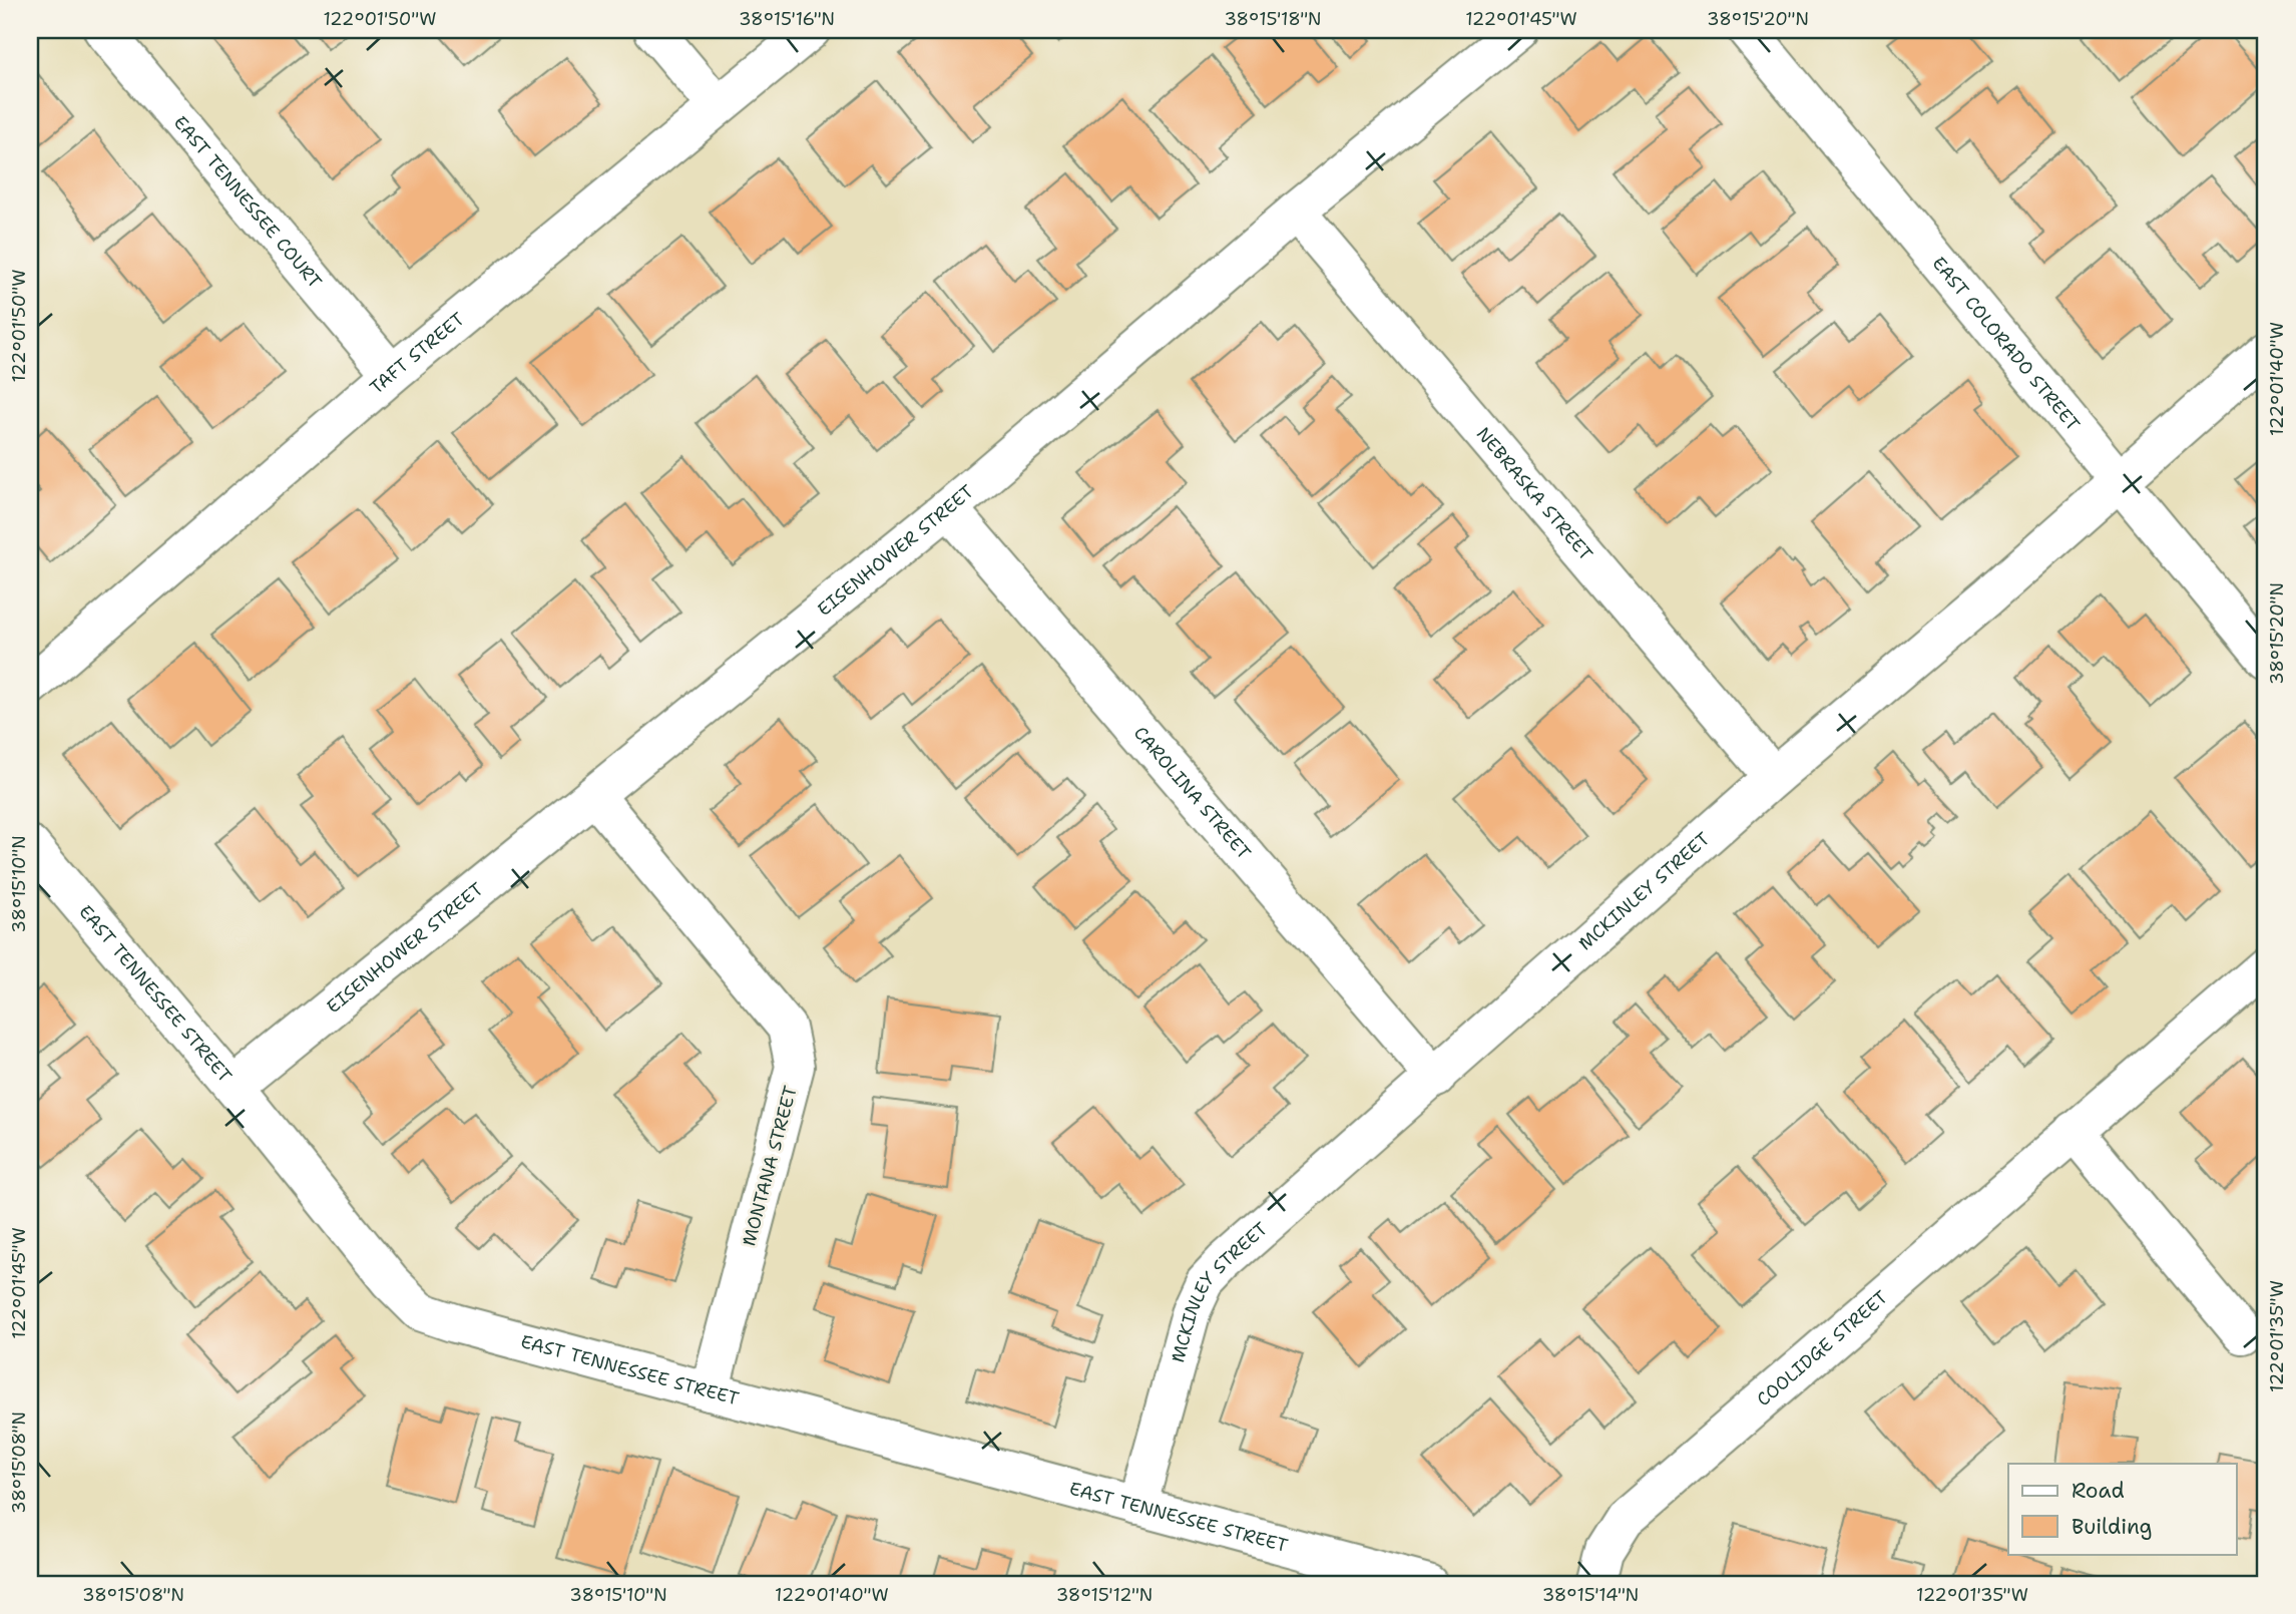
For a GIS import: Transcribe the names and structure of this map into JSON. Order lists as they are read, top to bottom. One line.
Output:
{"streets":{"street":["EAST TENNESSEE COURT","EAST COLORADO STREET","TAFT STREET","NEBRASKA STREET","EISENHOWER STREET","CAROLINA STREET","MCKINLEY STREET","EAST TENNESSEE STREET","MONTANA STREET","COOLIDGE STREET"]},"crossings":[["EAST TENNESSEE COURT","TAFT STREET"],["EAST COLORADO STREET","MCKINLEY STREET"],["NEBRASKA STREET","EISENHOWER STREET"],["NEBRASKA STREET","MCKINLEY STREET"],["EISENHOWER STREET","CAROLINA STREET"],["EISENHOWER STREET","EAST TENNESSEE STREET"],["EISENHOWER STREET","MONTANA STREET"],["CAROLINA STREET","MCKINLEY STREET"],["MCKINLEY STREET","EAST TENNESSEE STREET"],["EAST TENNESSEE STREET","MONTANA STREET"]],"legend":["Road","Building"],"coordinates":["122°01'50\"W","38°15'16\"N","38°15'18\"N","122°01'45\"W","38°15'20\"N","122°01'40\"W","38°15'10\"N","122°01'35\"W","38°15'08\"N","38°15'12\"N","38°15'14\"N"]}
